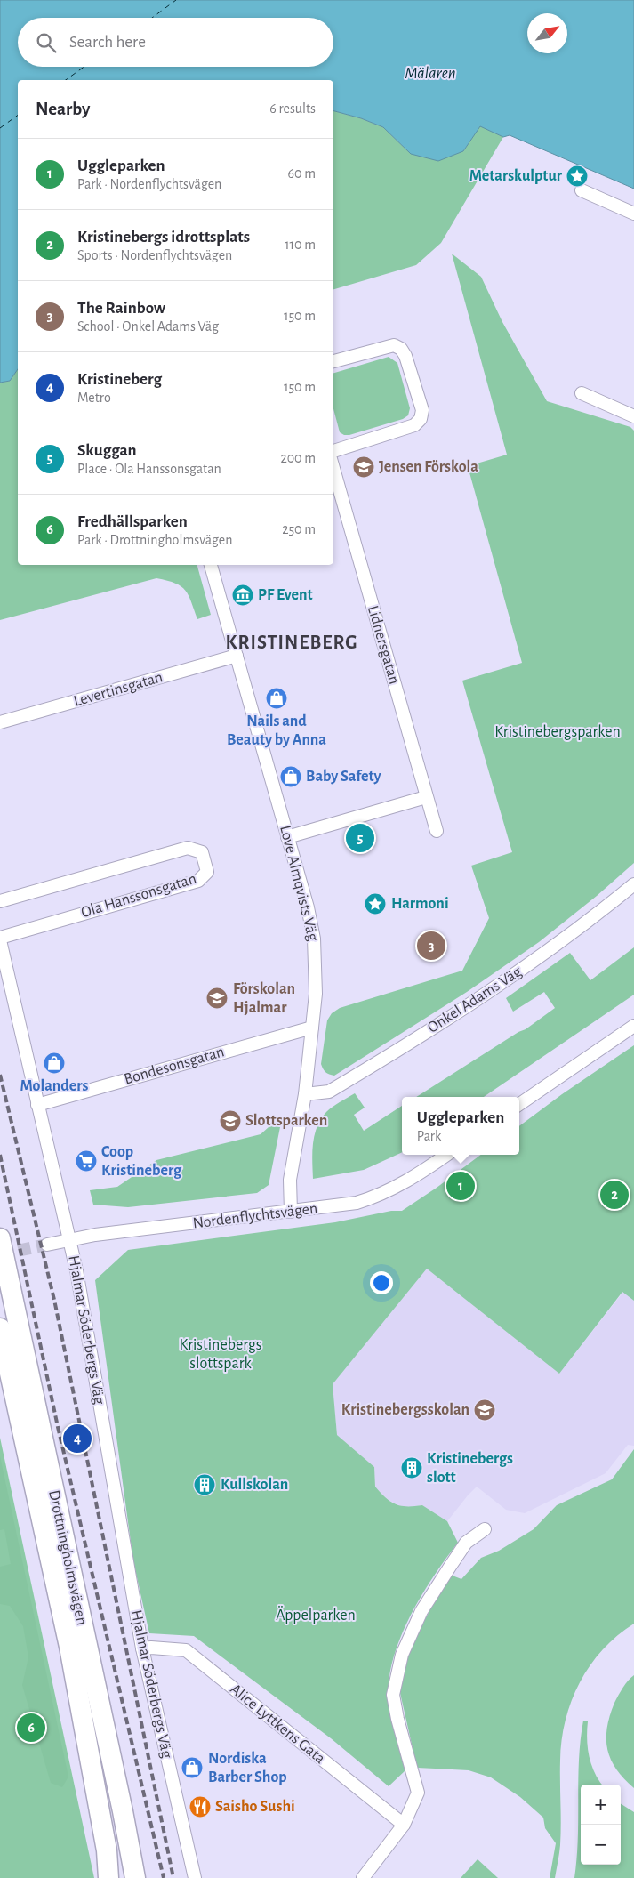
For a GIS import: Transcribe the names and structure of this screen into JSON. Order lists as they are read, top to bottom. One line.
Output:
{"streets":{"main road":["Drottningholmsvägen"],"street":["Lidnersgatan","Levertinsgatan","Love Almqvists Väg","Ola Hanssonsgatan","Onkel Adams Väg","Bondesonsgatan","Nordenflychtsvägen","Hjalmar Söderbergs Väg","Alice Lyttkens Gata"]},"crossings":[["Levertinsgatan","Love Almqvists Väg"],["Love Almqvists Väg","Onkel Adams Väg"],["Love Almqvists Väg","Bondesonsgatan"],["Love Almqvists Väg","Nordenflychtsvägen"],["Ola Hanssonsgatan","Hjalmar Söderbergs Väg"],["Bondesonsgatan","Hjalmar Söderbergs Väg"],["Nordenflychtsvägen","Hjalmar Söderbergs Väg"],["Hjalmar Söderbergs Väg","Alice Lyttkens Gata"]],"districts":["KRISTINEBERG"],"water":["Mälaren"],"parks":["Kristinebergsparken","Kristinebergs slottspark","Äppelparken"],"places":{"place":["Metarskulptur","Harmoni"],"school or university":["Jensen Förskola","Förskolan Hjalmar","Slottsparken","Kristinebergsskolan"],"museum":["PF Event"],"shop":["Nails and Beauty by Anna","Baby Safety","Molanders","Nordiska Barber Shop"],"supermarket":["Coop Kristineberg"],"building":["Kristinebergs slott","Kullskolan"],"restaurant":["Saisho Sushi"]},"north":"top right","page":{"search":"Search here","heading":["Nearby","6 results"],"list":[{"mark":"1","name":"Uggleparken","note":"Park · Nordenflychtsvägen","value":"60 m"},{"mark":"2","name":"Kristinebergs idrottsplats","note":"Sports · Nordenflychtsvägen","value":"110 m"},{"mark":"3","name":"The Rainbow","note":"School · Onkel Adams Väg","value":"150 m"},{"mark":"4","name":"Kristineberg","note":"Metro","value":"150 m"},{"mark":"5","name":"Skuggan","note":"Place · Ola Hanssonsgatan","value":"200 m"},{"mark":"6","name":"Fredhällsparken","note":"Park · Drottningholmsvägen","value":"250 m"}],"pins":["5","3","1","2","4","6"],"popup":["Uggleparken","Park"],"map_buttons":["+","−"]}}
